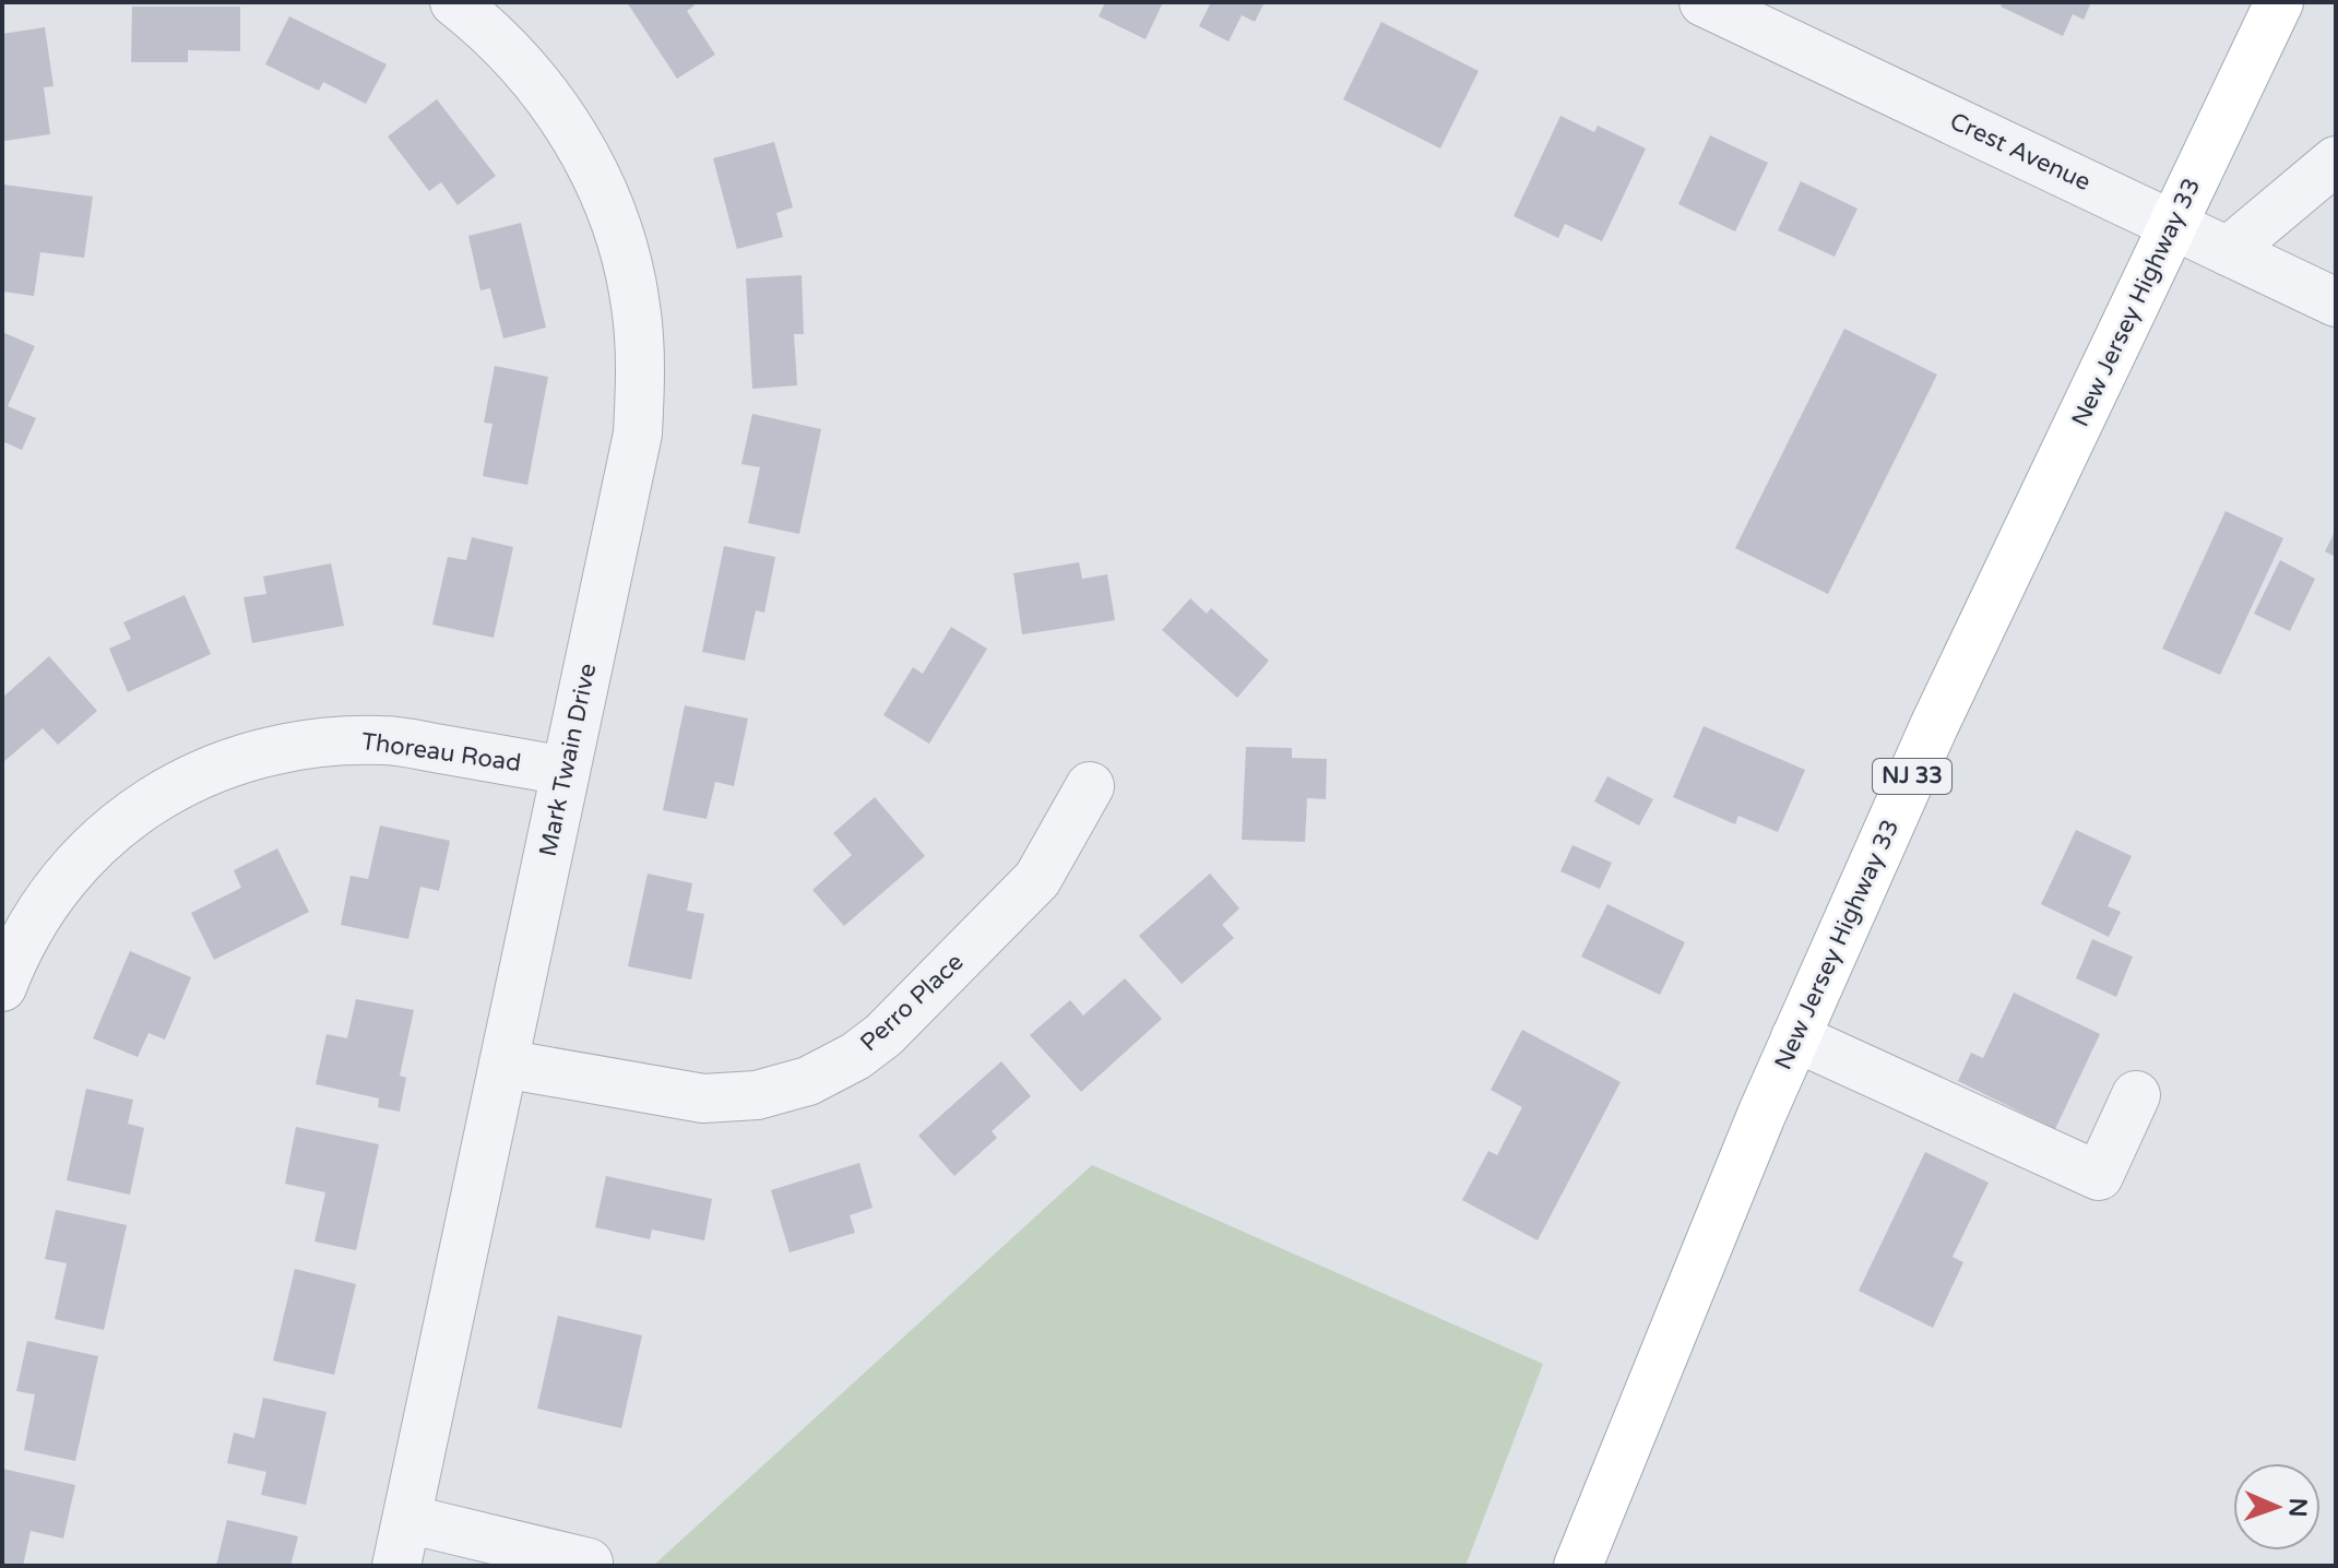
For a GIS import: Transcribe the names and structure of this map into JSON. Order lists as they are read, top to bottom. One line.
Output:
{"streets":{"main road":["New Jersey Highway 33","NJ 33"],"street":["Crest Avenue","Thoreau Road","Mark Twain Drive","Perro Place"]},"crossings":[["Crest Avenue","New Jersey Highway 33"],["Thoreau Road","Mark Twain Drive"],["Mark Twain Drive","Perro Place"]],"north":"right"}
